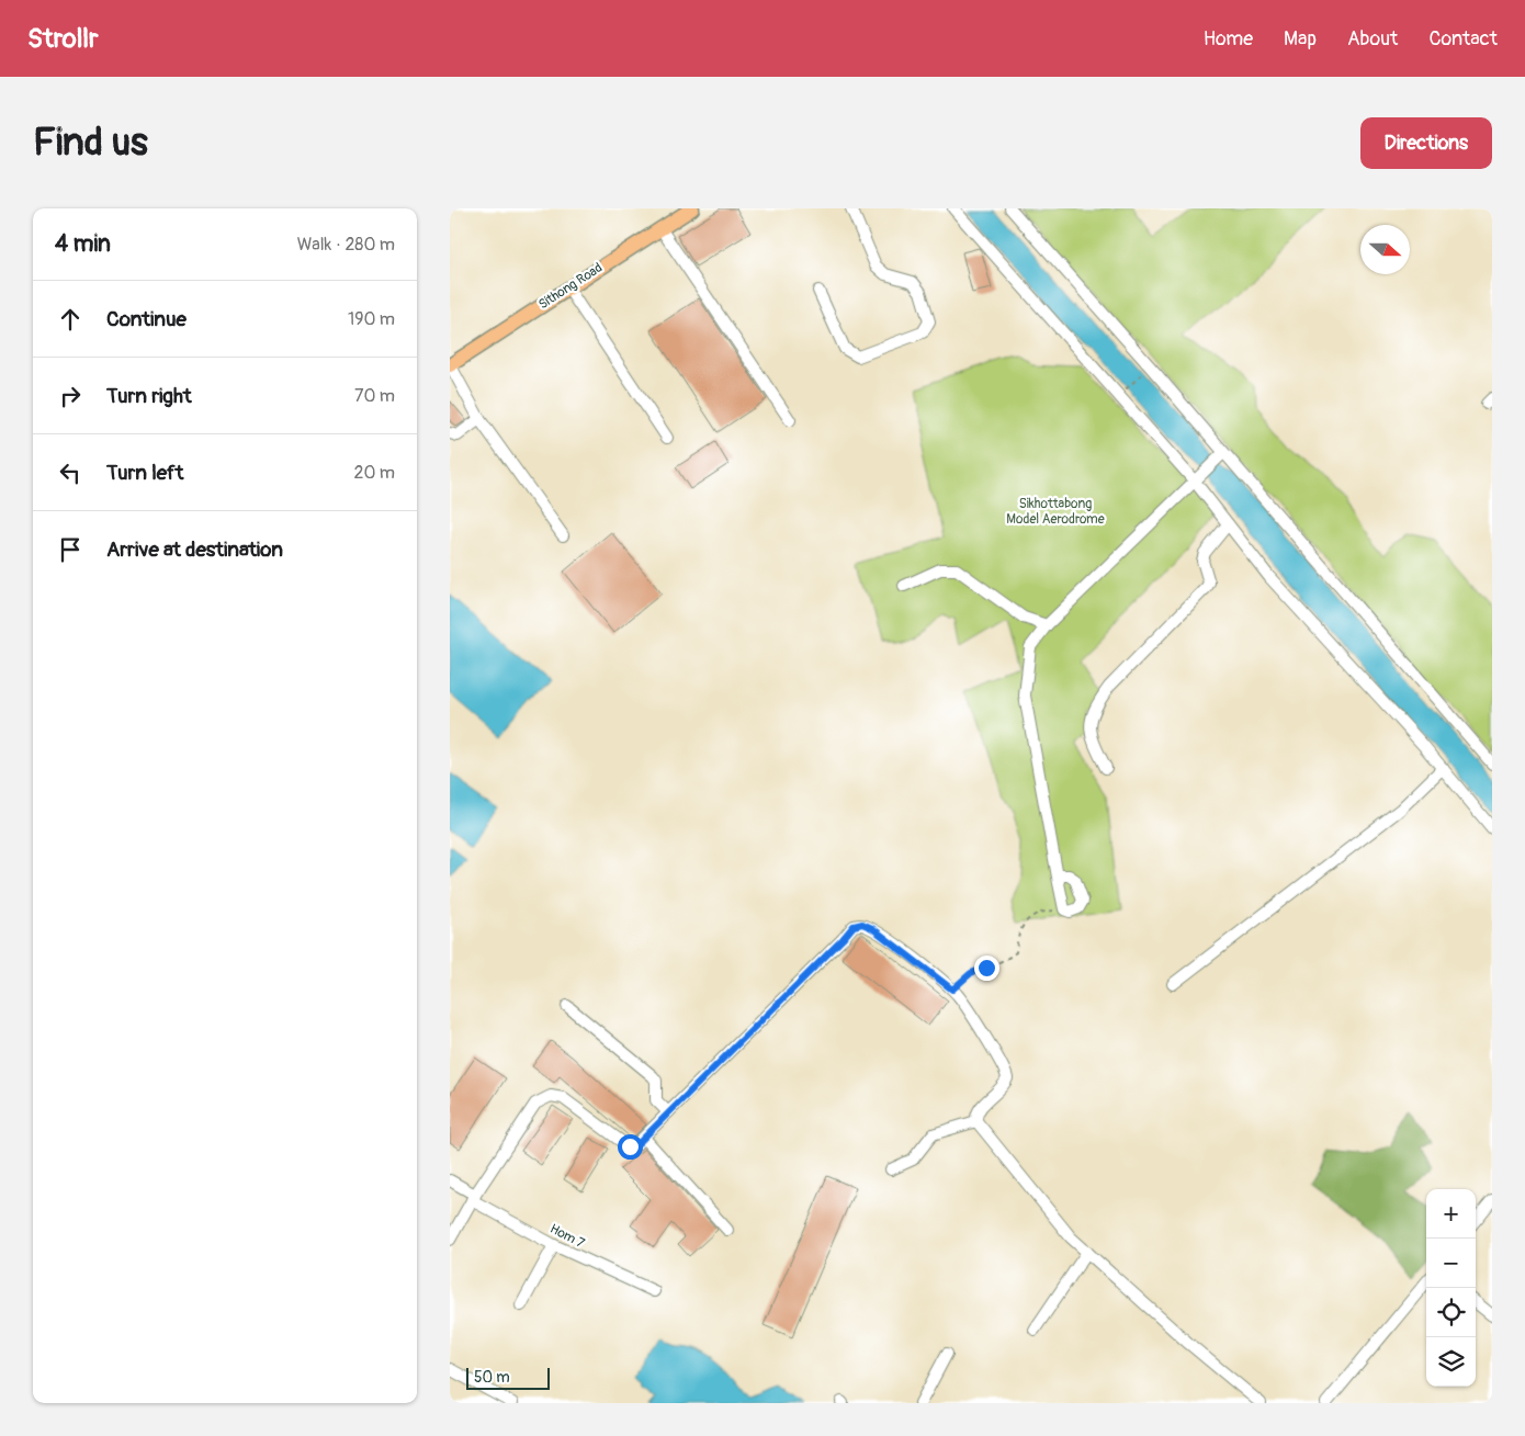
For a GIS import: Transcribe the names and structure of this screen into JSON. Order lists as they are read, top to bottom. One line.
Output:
{"streets":{"main road":["Sithong Road"],"street":["Hom 7"]},"parks":["Sikhottabong Model Aerodrome"],"scale_bar":"50 m","north":"right","page":{"header":"Strollr","nav":["Home","Map","About","Contact"],"buttons":"Directions","title":"Find us","heading":["4 min","Walk · 280 m"],"list":[["Continue","190 m"],["Turn right","70 m"],["Turn left","20 m"],"Arrive at destination"],"map_buttons":["+","−"],"scale":"50 m"}}
